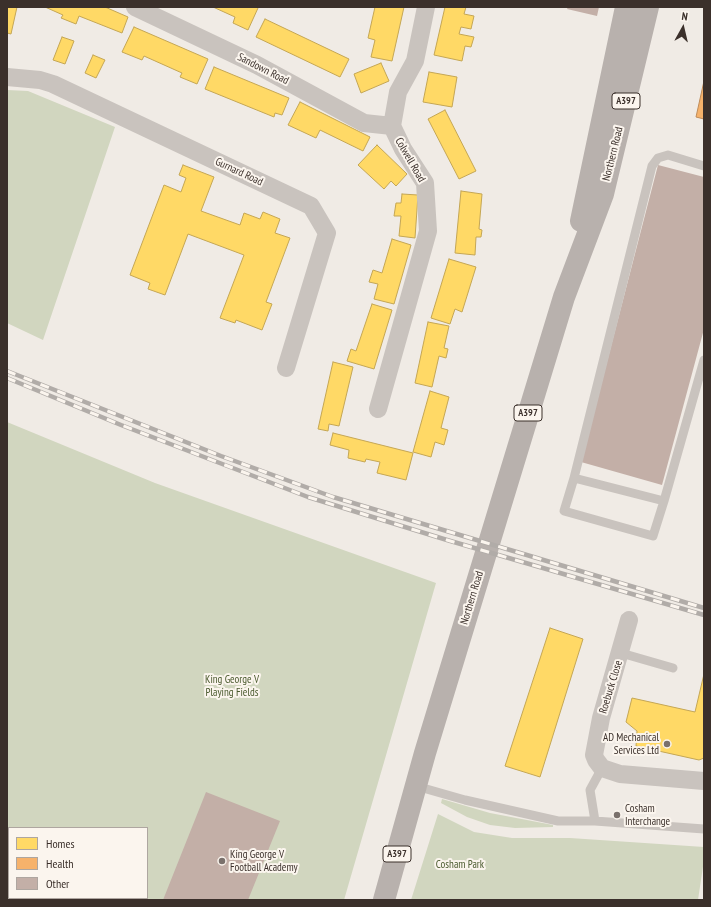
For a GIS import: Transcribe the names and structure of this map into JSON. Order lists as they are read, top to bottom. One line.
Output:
{"streets":{"main road":["A397","Northern Road"],"street":["Sandown Road","Colwell Road","Gurnard Road","Roebuck Close"]},"crossings":[["Sandown Road","Colwell Road"]],"parks":["King George V Playing Fields","Cosham Park"],"places":["AD Mechanical Services Ltd","Cosham Interchange","King George V Football Academy"],"legend":["Homes","Health","Other"],"north":"top"}
